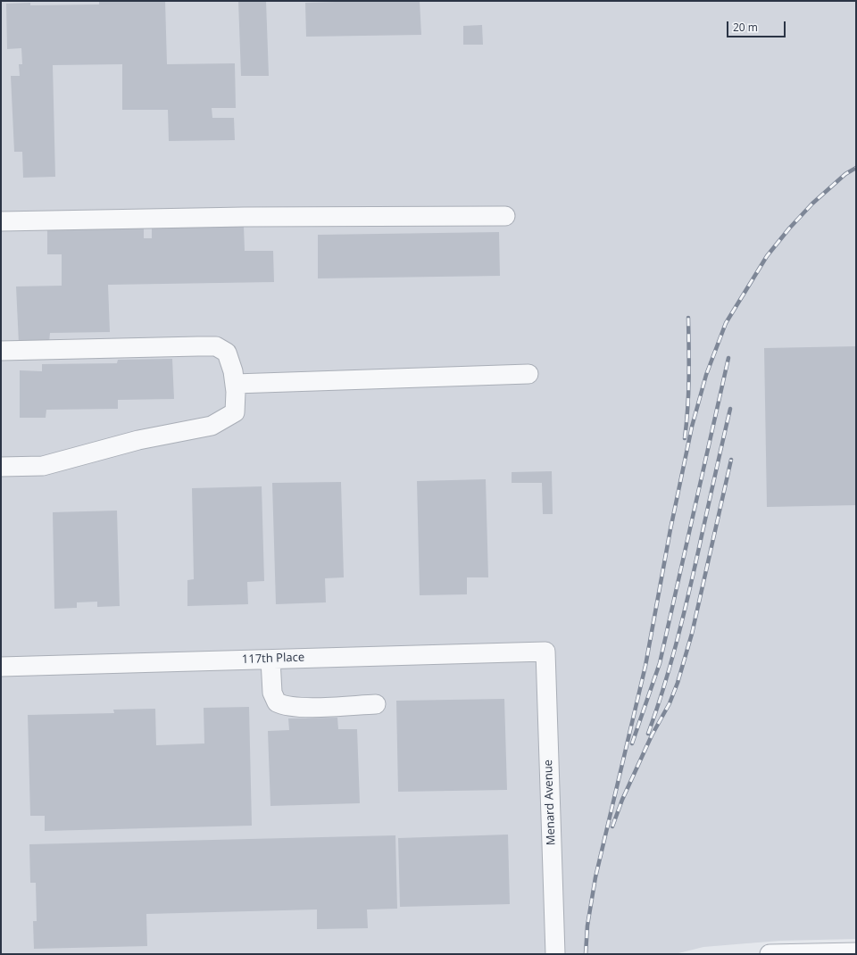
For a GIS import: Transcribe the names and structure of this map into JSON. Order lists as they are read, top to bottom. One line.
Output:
{"streets":{"street":["117th Place","Menard Avenue"]},"crossings":[["117th Place","Menard Avenue"]],"scale_bar":"20 m"}
